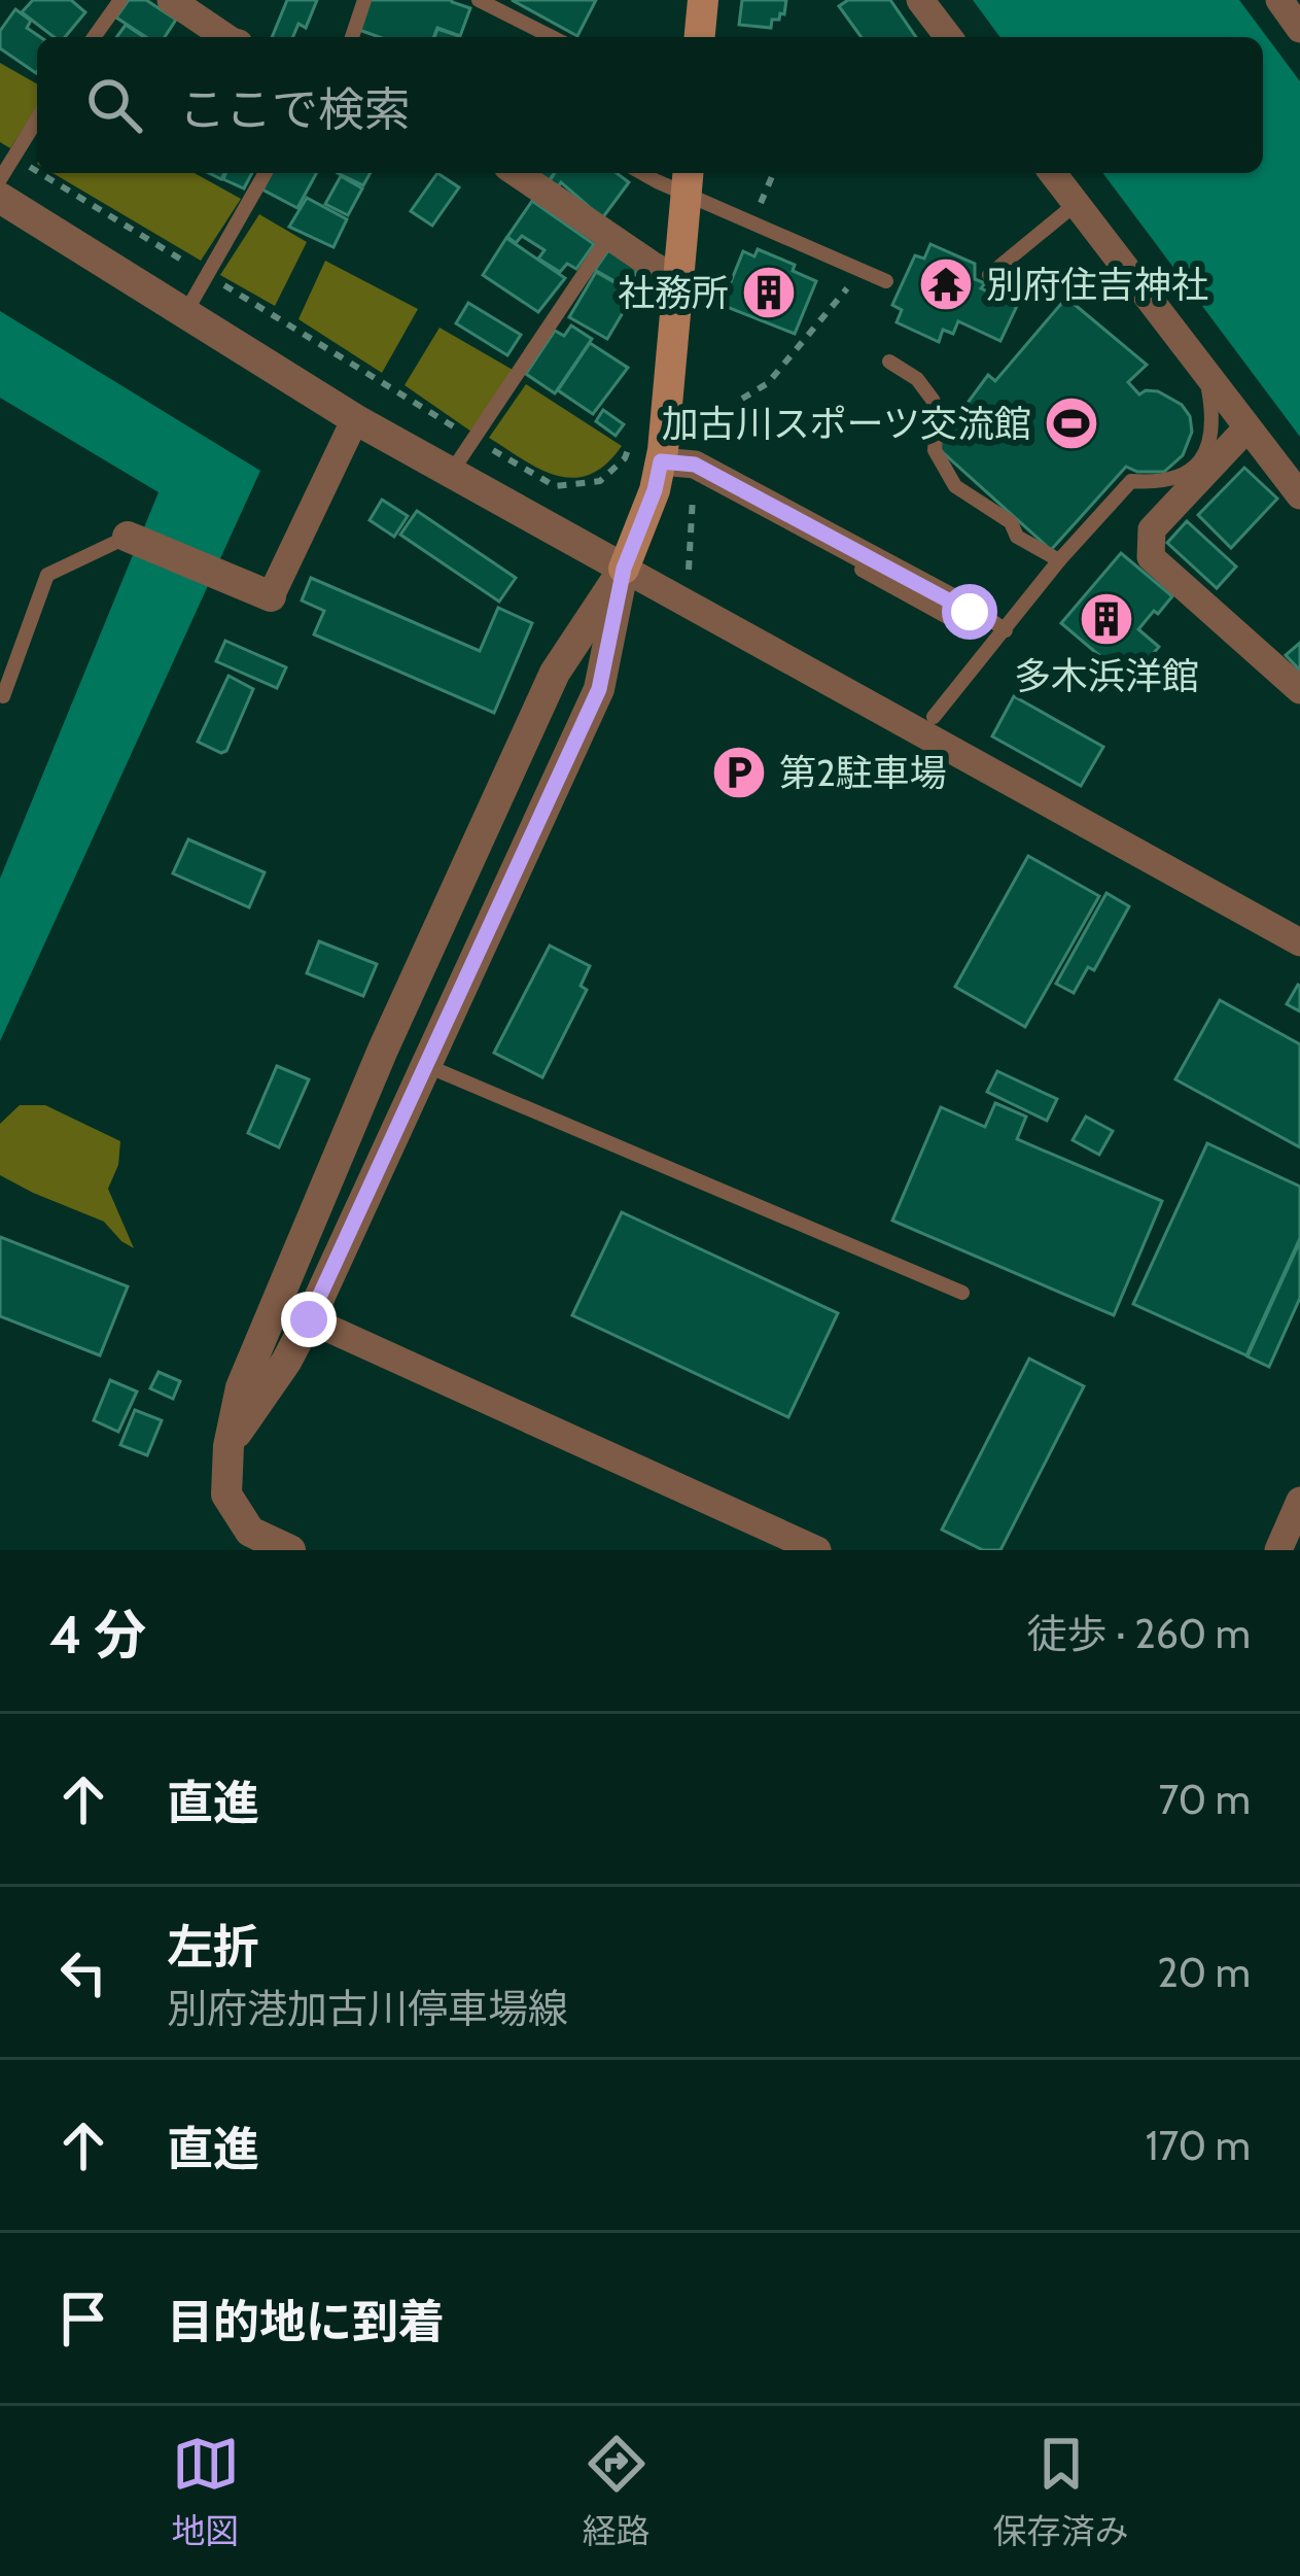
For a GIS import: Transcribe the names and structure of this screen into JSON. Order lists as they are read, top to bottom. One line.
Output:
{"places":{"temple":["別府住吉神社"],"building":["社務所","多木浜洋館"],"sports":["加古川スポーツ交流館"],"parking":["第2駐車場"]},"page":{"search":"ここで検索","heading":["4 分","徒歩 · 260 m"],"list":[["直進","70 m"],["左折","別府港加古川停車場線","20 m"],["直進","170 m"],"目的地に到着"],"nav":["地図","経路","保存済み"]}}
